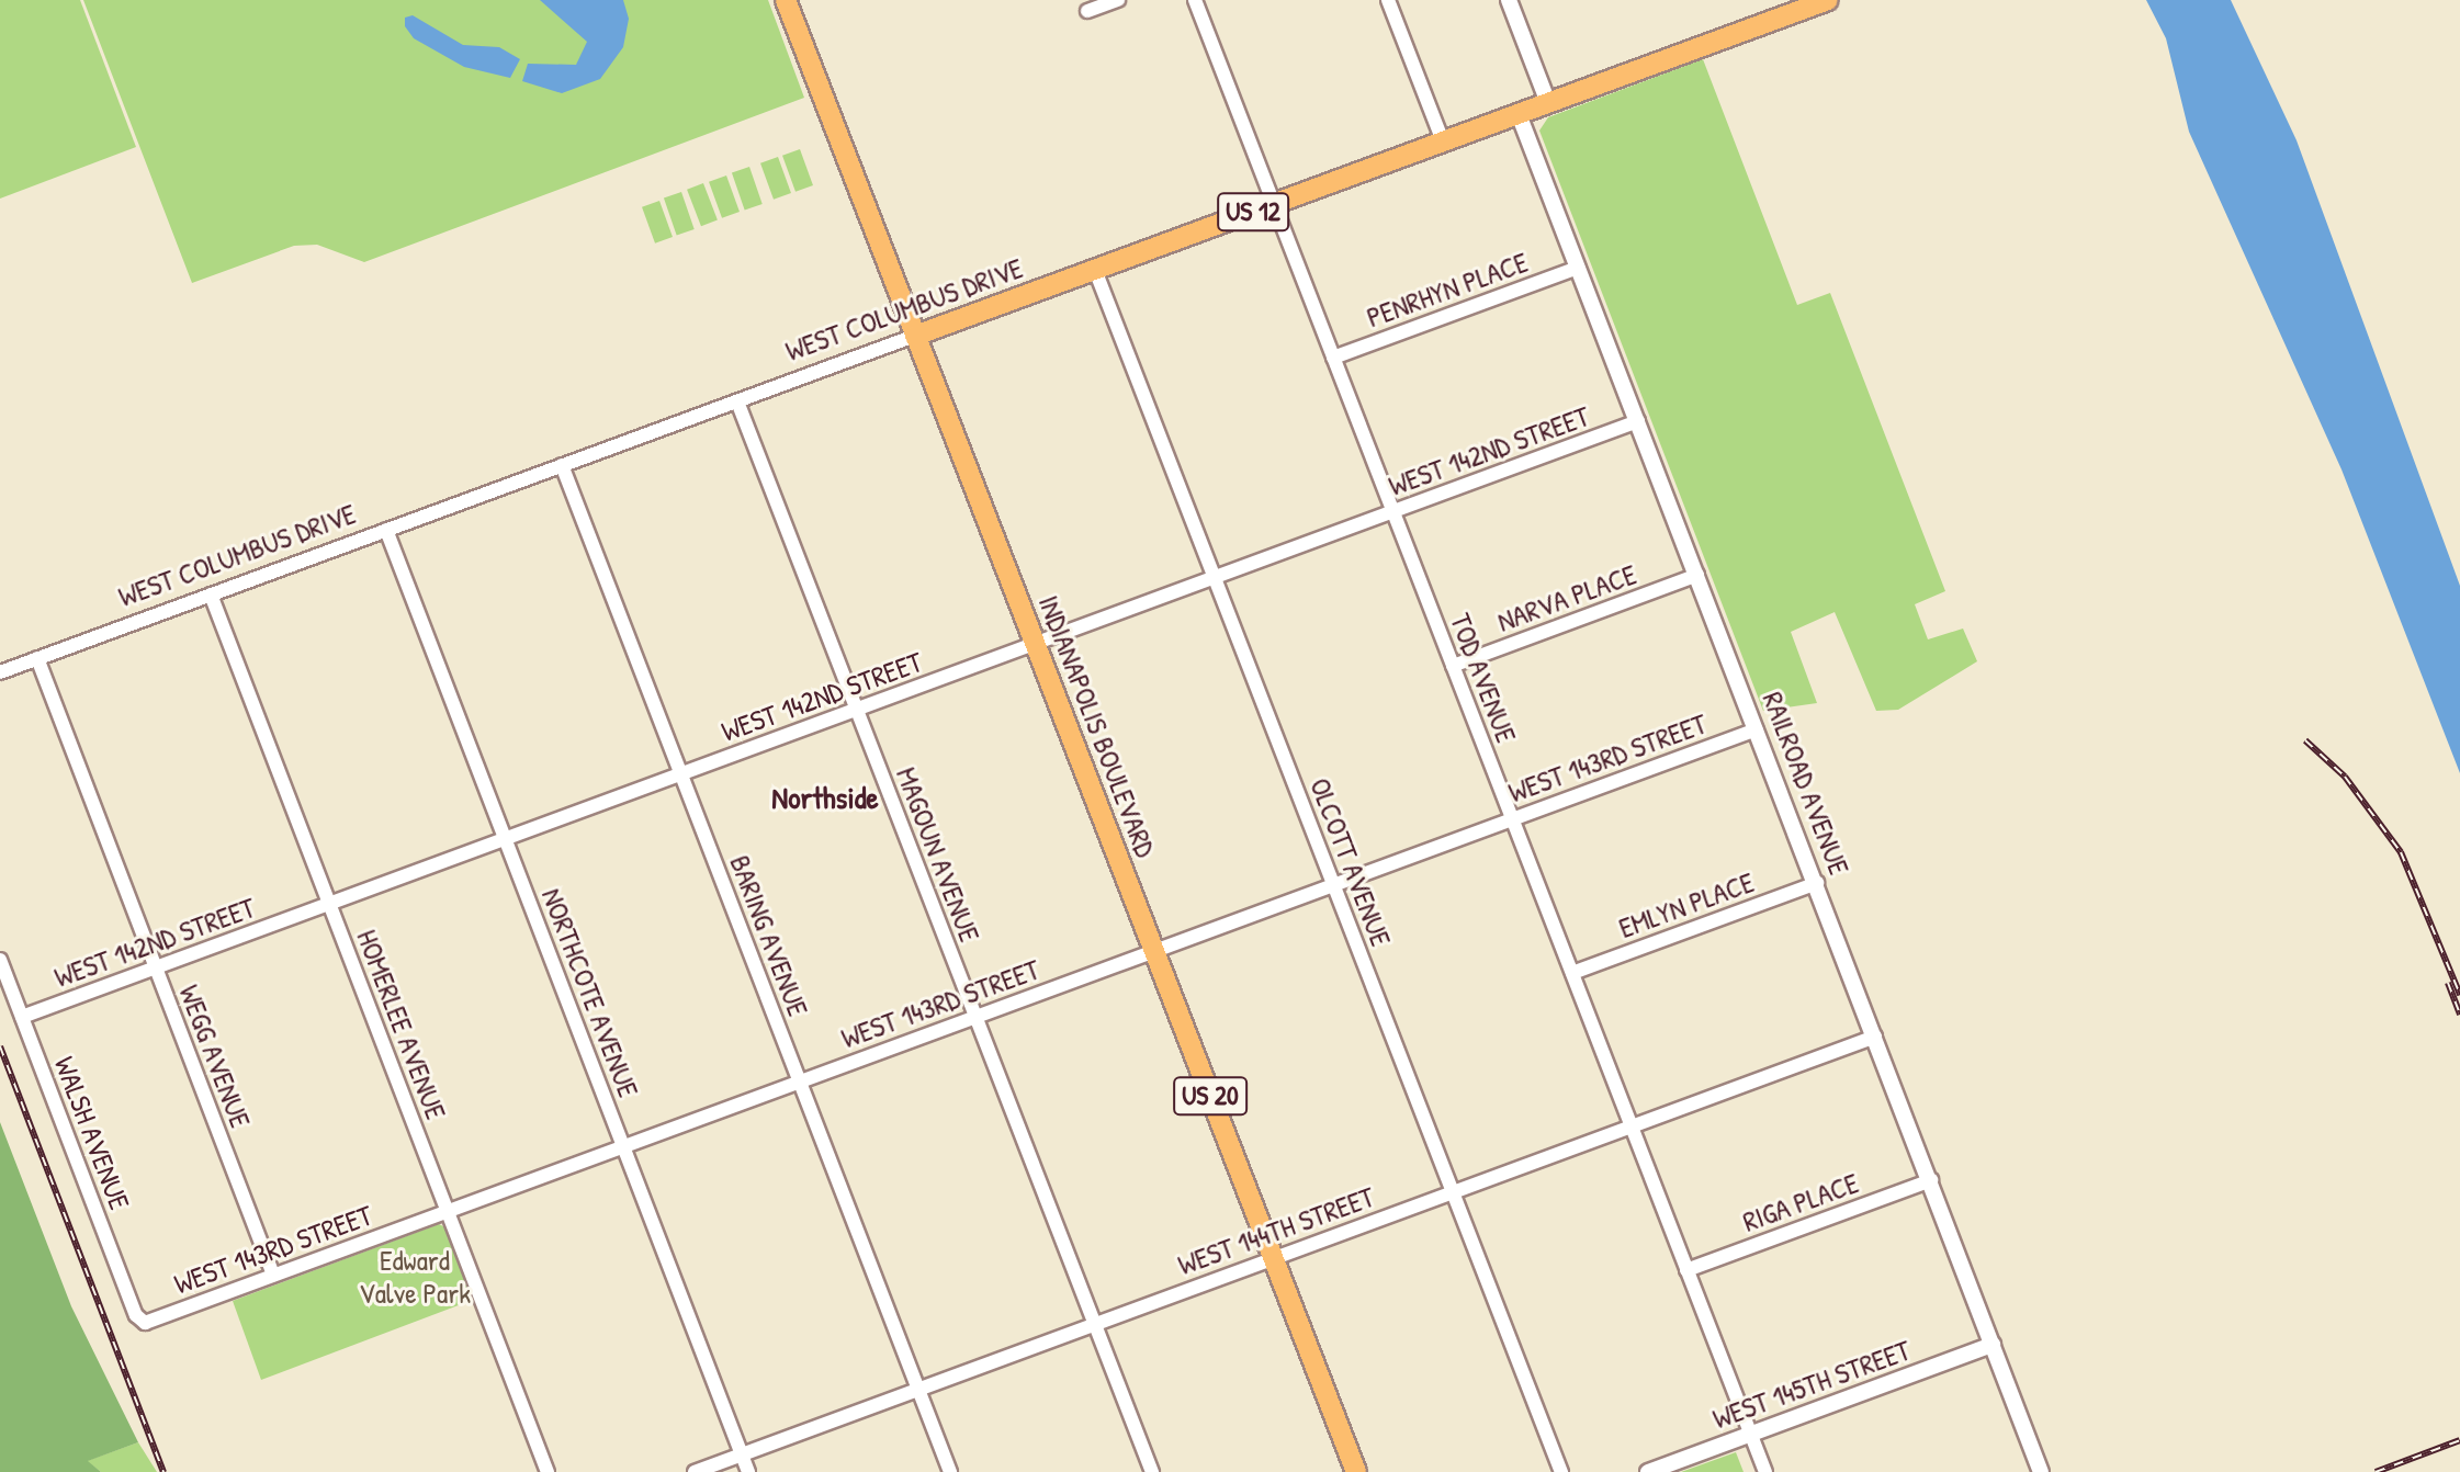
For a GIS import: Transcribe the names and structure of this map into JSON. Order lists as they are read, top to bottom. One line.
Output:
{"streets":{"main road":["US 12","WEST COLUMBUS DRIVE","INDIANAPOLIS BOULEVARD","US 20"],"street":["PENRHYN PLACE","WEST 142ND STREET","NARVA PLACE","TOD AVENUE","WEST 143RD STREET","RAILROAD AVENUE","MAGOUN AVENUE","OLCOTT AVENUE","EMLYN PLACE","BARING AVENUE","NORTHCOTE AVENUE","HOMERLEE AVENUE","WEGG AVENUE","WALSH AVENUE","RIGA PLACE","WEST 144TH STREET","WEST 145TH STREET"]},"crossings":[["PENRHYN PLACE","TOD AVENUE"],["PENRHYN PLACE","RAILROAD AVENUE"],["WEST COLUMBUS DRIVE","TOD AVENUE"],["WEST COLUMBUS DRIVE","INDIANAPOLIS BOULEVARD"],["WEST COLUMBUS DRIVE","RAILROAD AVENUE"],["WEST COLUMBUS DRIVE","MAGOUN AVENUE"],["WEST COLUMBUS DRIVE","OLCOTT AVENUE"],["WEST COLUMBUS DRIVE","BARING AVENUE"],["WEST COLUMBUS DRIVE","NORTHCOTE AVENUE"],["WEST COLUMBUS DRIVE","HOMERLEE AVENUE"],["WEST COLUMBUS DRIVE","WEGG AVENUE"],["WEST 142ND STREET","TOD AVENUE"],["WEST 142ND STREET","INDIANAPOLIS BOULEVARD"],["WEST 142ND STREET","RAILROAD AVENUE"],["WEST 142ND STREET","MAGOUN AVENUE"],["WEST 142ND STREET","OLCOTT AVENUE"],["WEST 142ND STREET","BARING AVENUE"],["WEST 142ND STREET","NORTHCOTE AVENUE"],["WEST 142ND STREET","HOMERLEE AVENUE"],["WEST 142ND STREET","WEGG AVENUE"],["WEST 142ND STREET","WALSH AVENUE"],["NARVA PLACE","TOD AVENUE"],["NARVA PLACE","RAILROAD AVENUE"],["TOD AVENUE","WEST 143RD STREET"],["TOD AVENUE","EMLYN PLACE"],["TOD AVENUE","RIGA PLACE"],["TOD AVENUE","WEST 144TH STREET"],["TOD AVENUE","WEST 145TH STREET"],["INDIANAPOLIS BOULEVARD","WEST 143RD STREET"],["INDIANAPOLIS BOULEVARD","WEST 144TH STREET"],["WEST 143RD STREET","RAILROAD AVENUE"],["WEST 143RD STREET","MAGOUN AVENUE"],["WEST 143RD STREET","OLCOTT AVENUE"],["WEST 143RD STREET","BARING AVENUE"],["WEST 143RD STREET","NORTHCOTE AVENUE"],["WEST 143RD STREET","HOMERLEE AVENUE"],["WEST 143RD STREET","WEGG AVENUE"],["WEST 143RD STREET","WALSH AVENUE"],["RAILROAD AVENUE","EMLYN PLACE"],["RAILROAD AVENUE","RIGA PLACE"],["RAILROAD AVENUE","WEST 144TH STREET"],["RAILROAD AVENUE","WEST 145TH STREET"],["MAGOUN AVENUE","WEST 144TH STREET"],["OLCOTT AVENUE","WEST 144TH STREET"],["BARING AVENUE","WEST 144TH STREET"],["NORTHCOTE AVENUE","WEST 144TH STREET"]],"districts":["Northside"],"parks":["Edward Valve Park"]}
